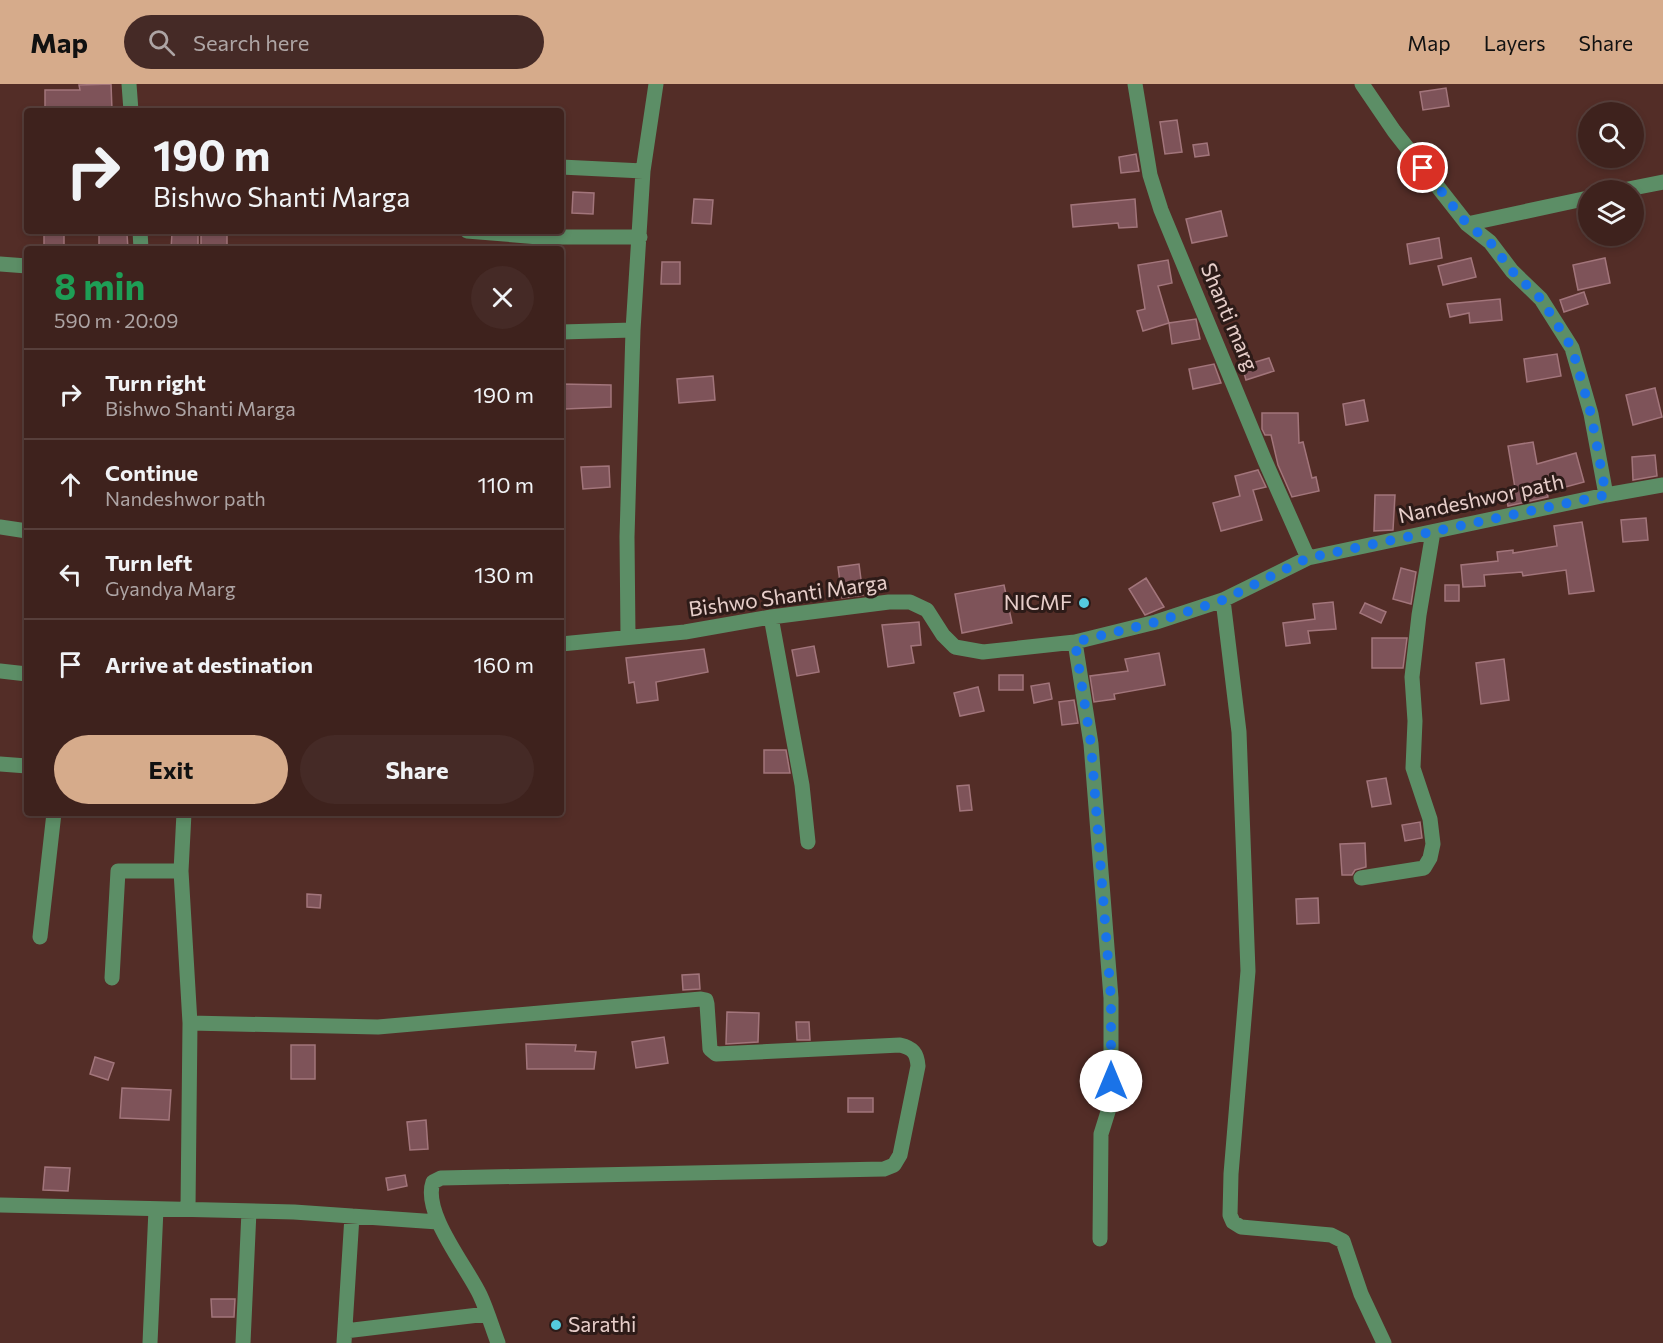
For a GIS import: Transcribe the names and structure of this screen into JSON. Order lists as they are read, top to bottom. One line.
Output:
{"streets":{"street":["Shanti marg","Nandeshwor path","Bishwo Shanti Marga"]},"crossings":[["Shanti marg","Nandeshwor path"],["Shanti marg","Bishwo Shanti Marga"],["Nandeshwor path","Bishwo Shanti Marga"]],"places":["NICMF","Sarathi"],"page":{"header":"Map","search":"Search here","nav":["Map","Layers","Share"],"turn":["190 m","Bishwo Shanti Marga"],"heading":["8 min","590 m · 20:09"],"list":[{"name":"Turn right","note":"Bishwo Shanti Marga","value":"190 m"},{"name":"Continue","note":"Nandeshwor path","value":"110 m"},{"name":"Turn left","note":"Gyandya Marg","value":"130 m"},{"name":"Arrive at destination","value":"160 m"}],"buttons":["Exit","Share"]}}
